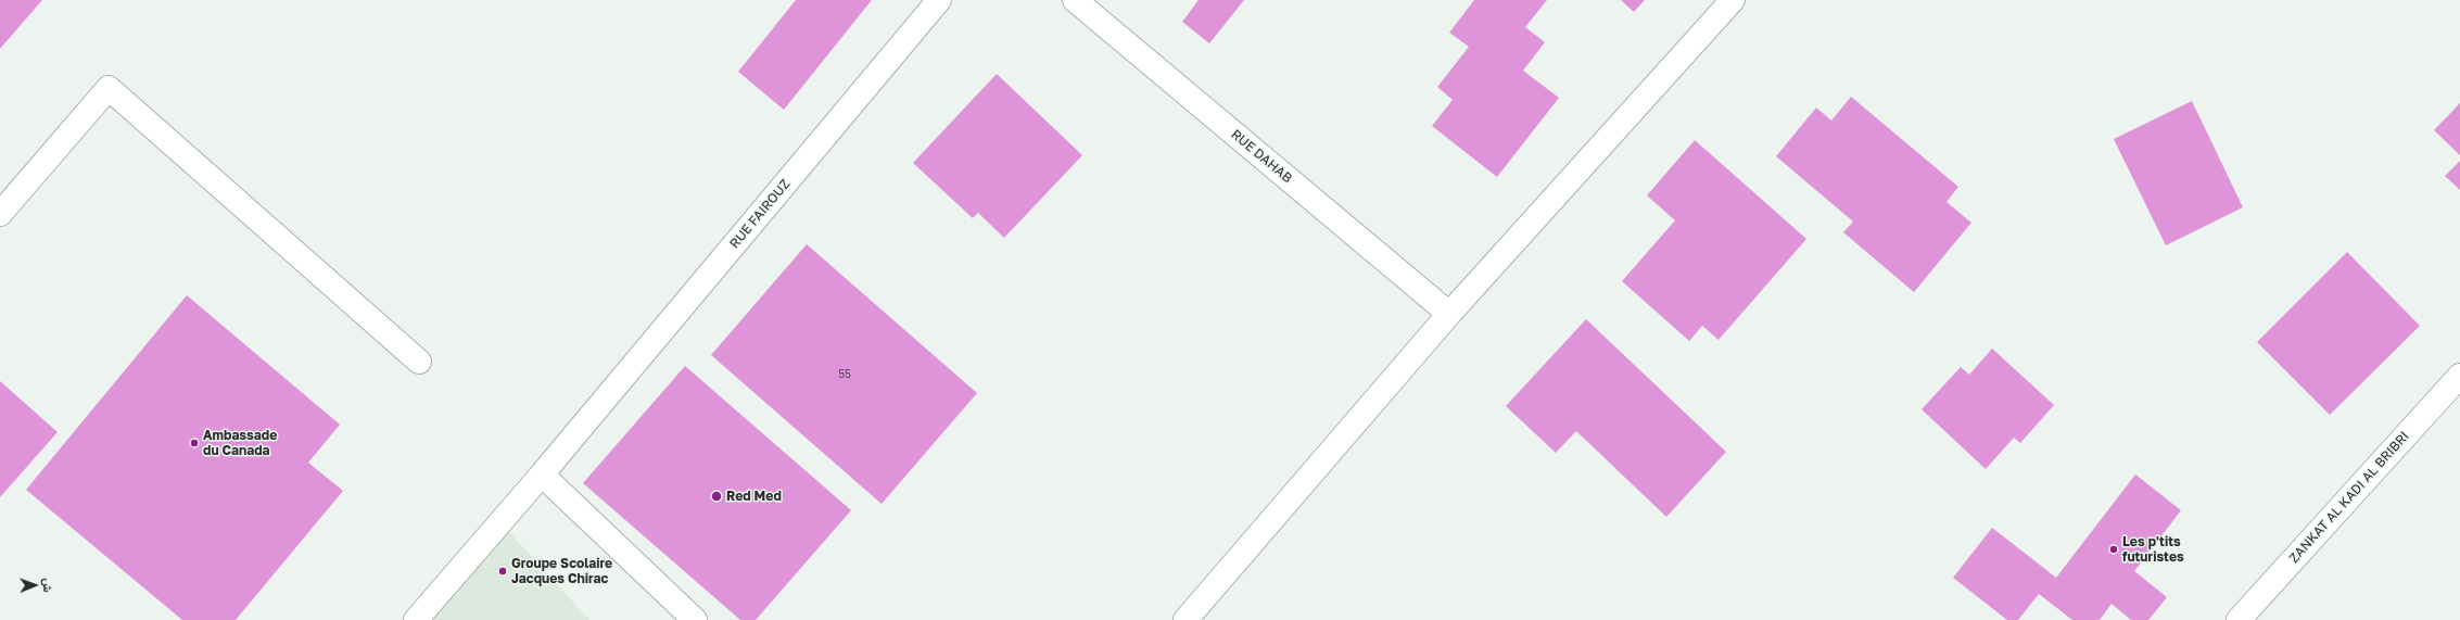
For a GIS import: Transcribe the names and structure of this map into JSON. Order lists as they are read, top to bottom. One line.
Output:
{"streets":{"street":["RUE DAHAB","RUE FAIROUZ","ZANKAT AL KADI AL BRIBRI"]},"places":["Ambassade du Canada","Red Med","Les p'tits futuristes","Groupe Scolaire Jacques Chirac"],"house_numbers":["55"],"north":"right"}
